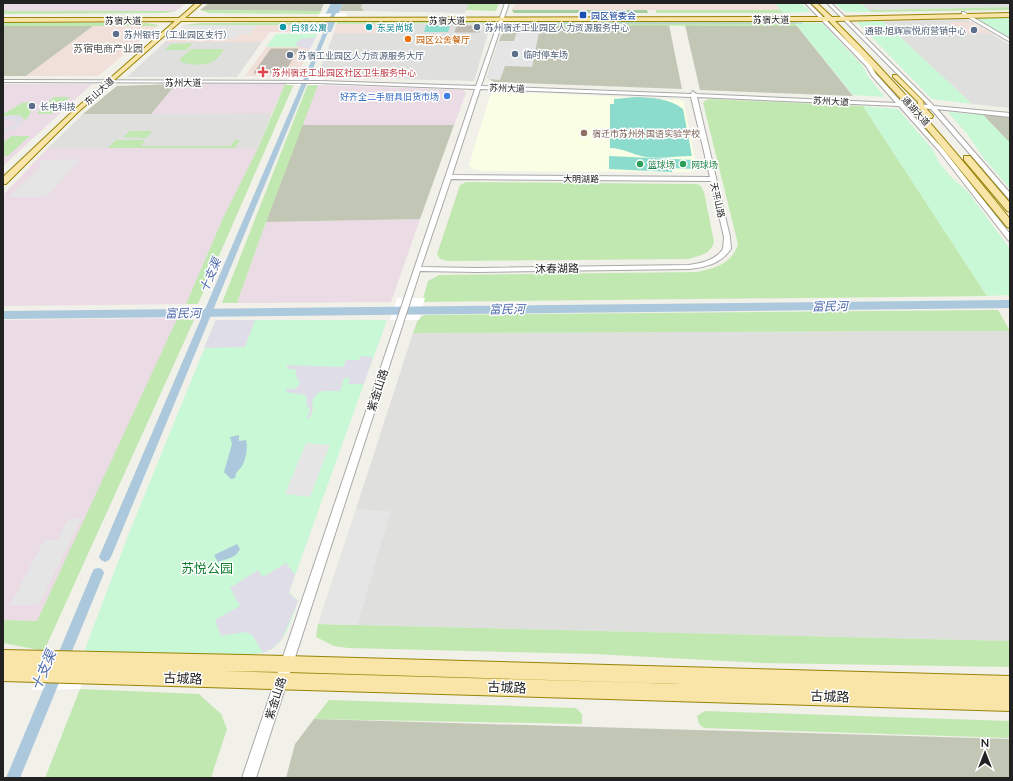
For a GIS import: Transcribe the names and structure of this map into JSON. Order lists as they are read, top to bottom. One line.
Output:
{"streets":{"main road":["苏宿大道","东山大道","通湖大道","古城路"],"street":["苏州大道","大明湖路","天平山路","沐春湖路","紫金山路"]},"crossings":[["苏宿大道","东山大道"],["苏宿大道","通湖大道"],["苏宿大道","紫金山路"],["苏州大道","东山大道"],["苏州大道","通湖大道"],["苏州大道","天平山路"],["苏州大道","紫金山路"],["大明湖路","天平山路"],["大明湖路","紫金山路"],["天平山路","沐春湖路"],["沐春湖路","紫金山路"],["紫金山路","古城路"]],"districts":["苏宿电商产业园"],"water":["十支渠","富民河"],"parks":["苏悦公园"],"places":{"transit":["园区管委会"],"other":["白领公寓","东吴尚城","苏州宿迁工业园区人力资源服务中心","通银·旭辉宸悦府营销中心","苏州银行（工业园区支行）","园区公舍餐厅","临时停车场","苏宿工业园区人力资源服务大厅","好齐全二手厨具旧货市场","长电科技","宿迁市苏州外国语实验学校","篮球场","网球场"],"health":["苏州宿迁工业园区社区卫生服务中心"]},"north":"top"}
